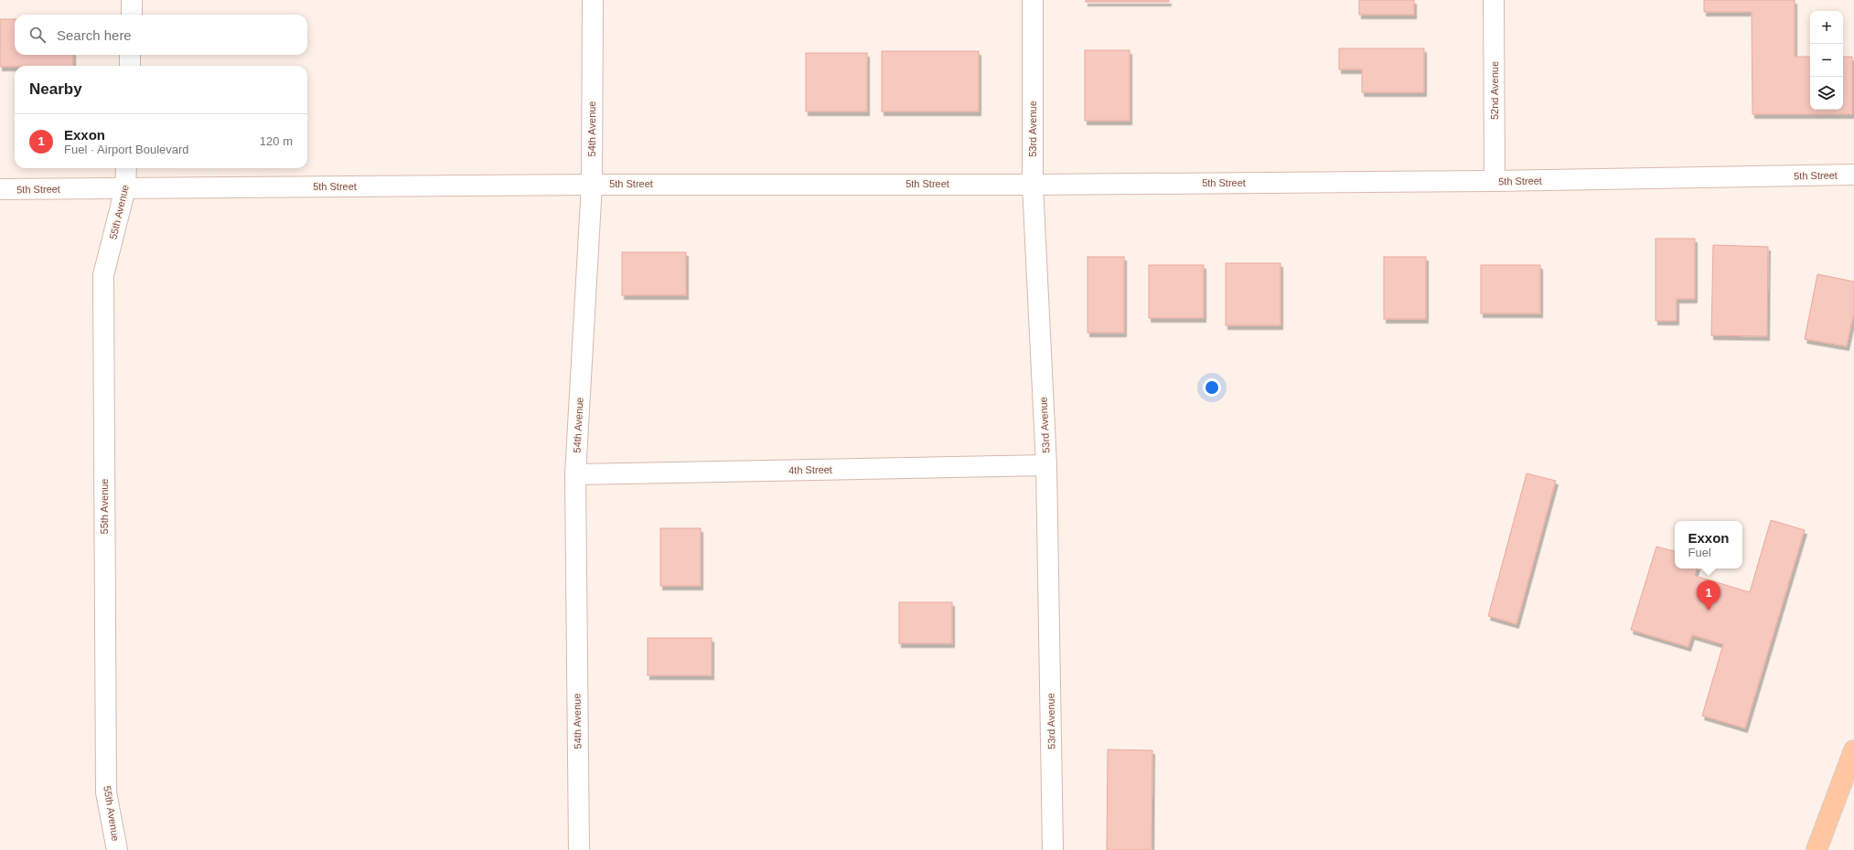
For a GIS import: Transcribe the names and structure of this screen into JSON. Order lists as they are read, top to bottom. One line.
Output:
{"streets":{"street":["52nd Avenue","54th Avenue","53rd Avenue","5th Street","55th Avenue","4th Street"]},"crossings":[["52nd Avenue","5th Street"],["54th Avenue","5th Street"],["54th Avenue","4th Street"],["53rd Avenue","5th Street"],["53rd Avenue","4th Street"],["5th Street","55th Avenue"]],"page":{"map_buttons":["+","−"],"search":"Search here","heading":"Nearby","list":[{"mark":"1","name":"Exxon","note":"Fuel · Airport Boulevard","value":"120 m"}],"popup":["Exxon","Fuel"],"pins":"1"}}
